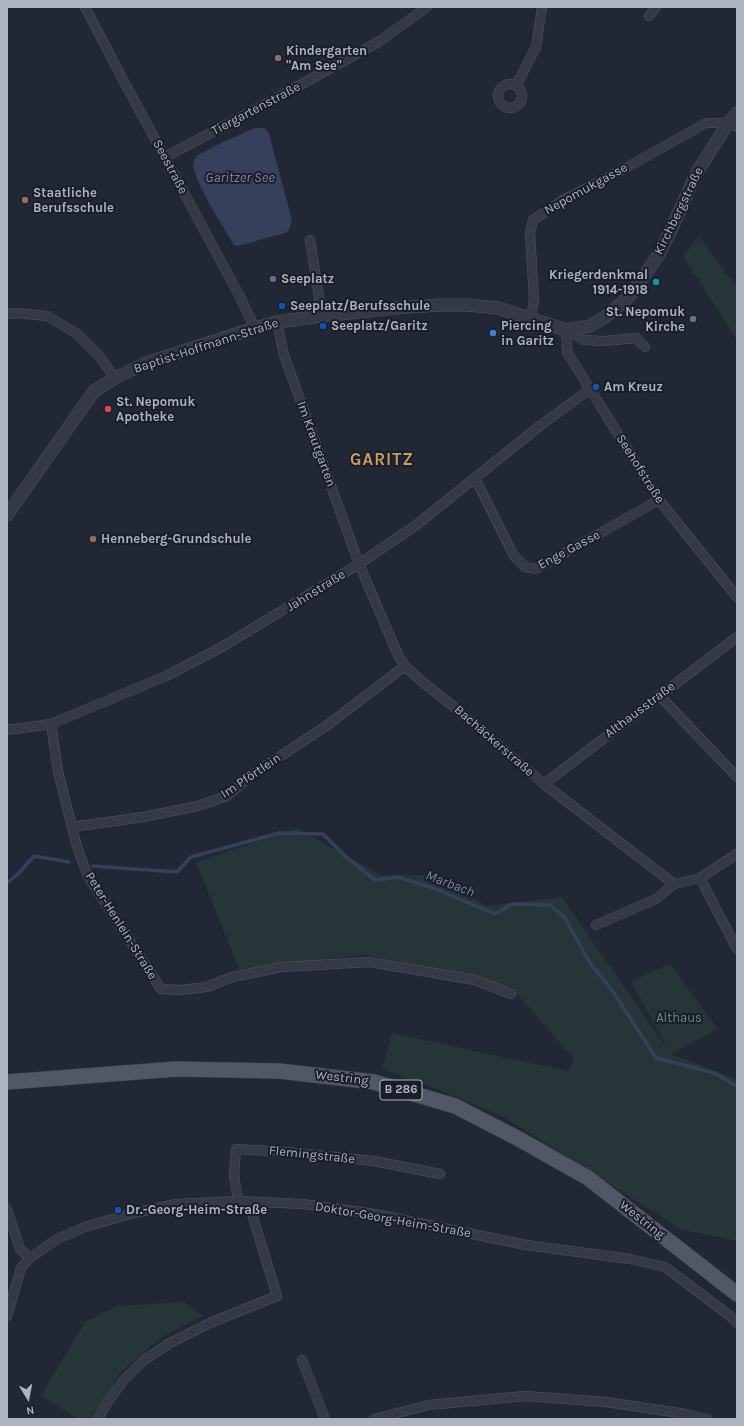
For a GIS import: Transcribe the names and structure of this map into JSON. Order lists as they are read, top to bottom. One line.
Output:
{"streets":{"main road":["Westring","B 286"],"street":["Tiergartenstraße","Seestraße","Nepomukgasse","Kirchbergstraße","Baptist-Hoffmann-Straße","Im Krautgarten","Seehofstraße","Enge Gasse","Jahnstraße","Althausstraße","Bachäckerstraße","Im Pförtlein","Peter-Henlein-Straße","Flemingstraße","Doktor-Georg-Heim-Straße"]},"crossings":[["Tiergartenstraße","Seestraße"],["Seestraße","Baptist-Hoffmann-Straße"],["Nepomukgasse","Kirchbergstraße"],["Nepomukgasse","Baptist-Hoffmann-Straße"],["Kirchbergstraße","Baptist-Hoffmann-Straße"],["Kirchbergstraße","Seehofstraße"],["Baptist-Hoffmann-Straße","Im Krautgarten"],["Baptist-Hoffmann-Straße","Seehofstraße"],["Im Krautgarten","Jahnstraße"],["Im Krautgarten","Bachäckerstraße"],["Seehofstraße","Enge Gasse"],["Seehofstraße","Jahnstraße"],["Enge Gasse","Jahnstraße"],["Jahnstraße","Bachäckerstraße"],["Jahnstraße","Peter-Henlein-Straße"],["Althausstraße","Bachäckerstraße"],["Bachäckerstraße","Im Pförtlein"],["Im Pförtlein","Peter-Henlein-Straße"],["Flemingstraße","Doktor-Georg-Heim-Straße"]],"districts":["GARITZ"],"water":["Garitzer See","Marbach"],"parks":["Althaus"],"places":["Kindergarten \"Am See\"","Staatliche Berufsschule","Seeplatz","Kriegerdenkmal 1914-1918","Seeplatz/Berufsschule","St. Nepomuk Kirche","Seeplatz/Garitz","Piercing in Garitz","Am Kreuz","St. Nepomuk Apotheke","Henneberg-Grundschule","Dr.-Georg-Heim-Straße"],"north":"bottom"}
